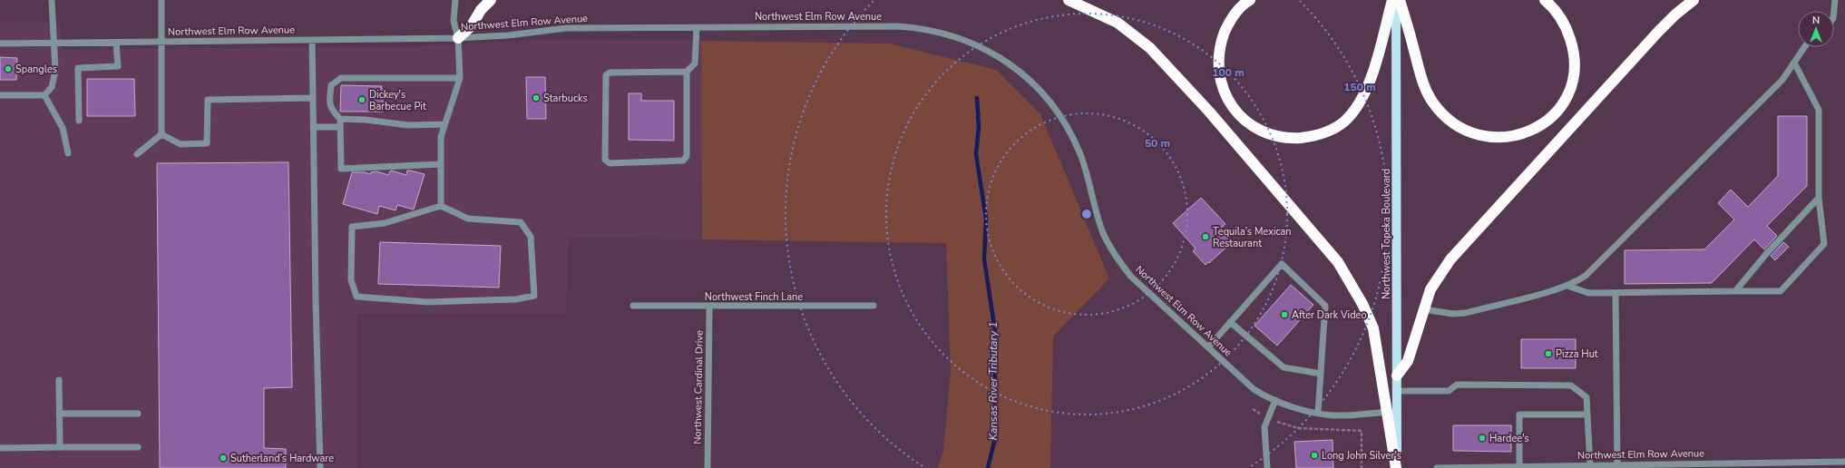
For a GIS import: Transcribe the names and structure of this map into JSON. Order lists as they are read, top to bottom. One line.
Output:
{"streets":{"main road":["Northwest Topeka Boulevard"],"street":["Northwest Elm Row Avenue","Northwest Finch Lane","Northwest Cardinal Drive"]},"crossings":[["Northwest Elm Row Avenue","Northwest Topeka Boulevard"],["Northwest Finch Lane","Northwest Cardinal Drive"]],"water":["Kansas River Tributary 1"],"places":["Spangles","Starbucks","Dickey's Barbecue Pit","Tequila’s Mexican Restaurant","After Dark Video","Pizza Hut","Hardee's","Long John Silver's","Sutherland’s Hardware"],"north":"top","rings":["100 m","150 m","50 m"]}
